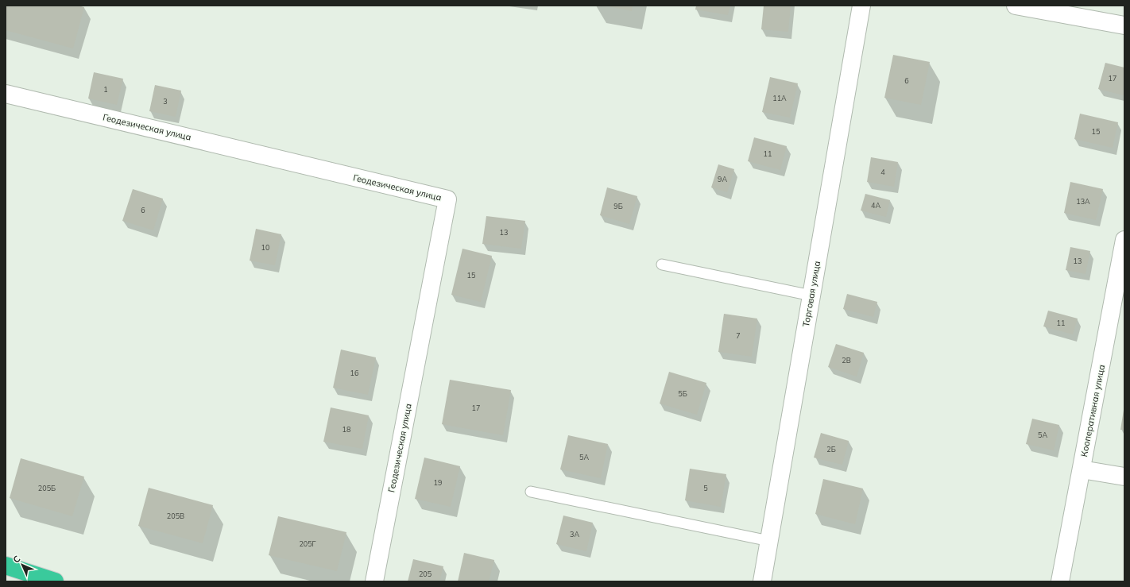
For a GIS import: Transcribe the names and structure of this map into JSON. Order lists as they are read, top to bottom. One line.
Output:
{"streets":{"street":["Геодезическая улица","Торговая улица","Кооперативная улица"]},"house_numbers":["17","6","1","11А","3","15","11","4","9А","13А","4А","9Б","6","13","10","13","15","11","7","2В","16","5Б","17","18","5А","2Б","5А","19","205Б","5","205В","3А","205Г","205"],"north":"top left"}
